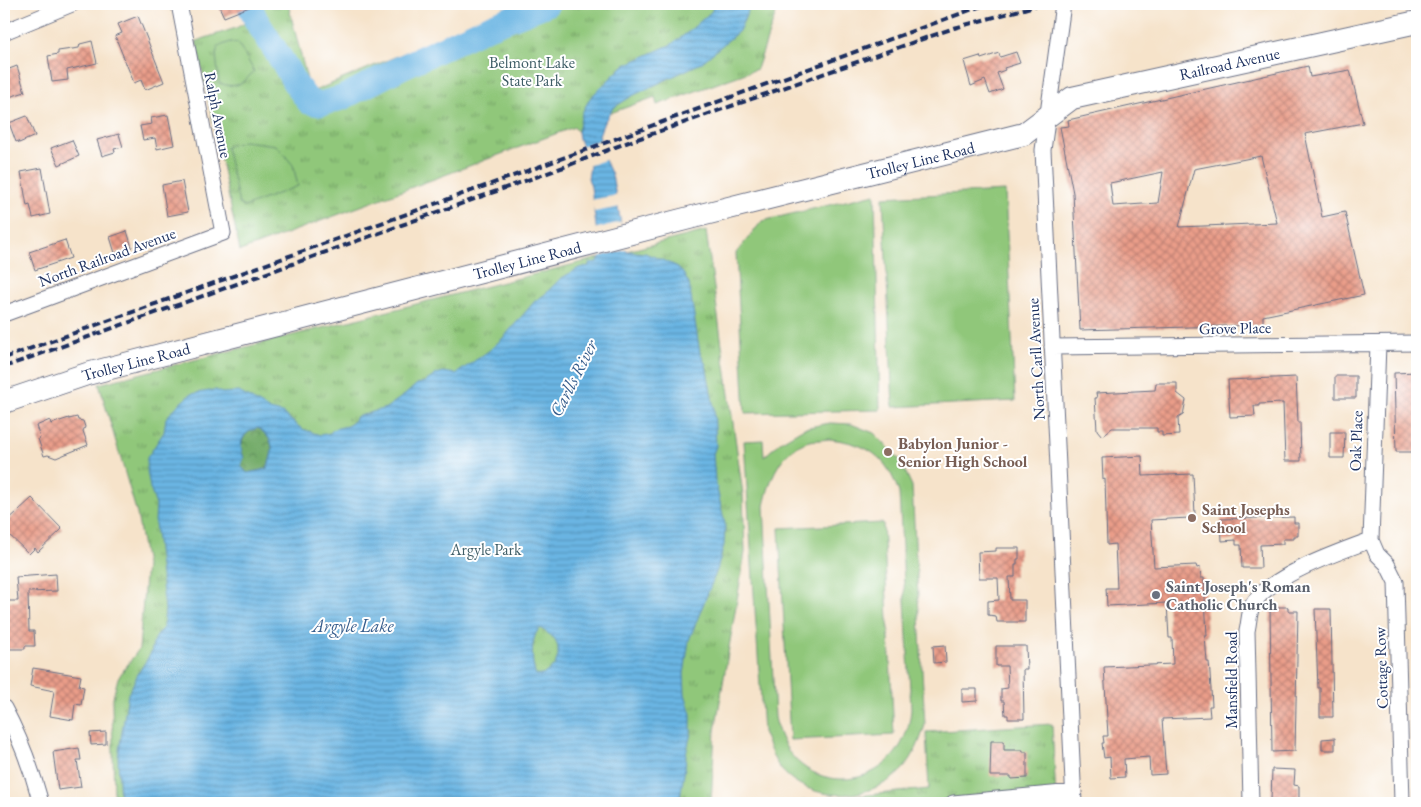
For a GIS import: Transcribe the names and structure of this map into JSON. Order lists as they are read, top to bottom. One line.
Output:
{"streets":{"main road":["Railroad Avenue","Trolley Line Road"],"street":["Ralph Avenue","North Railroad Avenue","Grove Place","North Carll Avenue","Oak Place","Cottage Row","Mansfield Road"]},"crossings":[["Railroad Avenue","Trolley Line Road"],["Railroad Avenue","North Carll Avenue"],["Ralph Avenue","North Railroad Avenue"],["Trolley Line Road","North Carll Avenue"],["Grove Place","North Carll Avenue"],["Grove Place","Oak Place"],["Oak Place","Cottage Row"],["Oak Place","Mansfield Road"],["Cottage Row","Mansfield Road"]],"water":["Carlls River","Argyle Lake"],"parks":["Belmont Lake State Park","Argyle Park"],"places":["Babylon Junior - Senior High School","Saint Josephs School","Saint Joseph's Roman Catholic Church"]}
